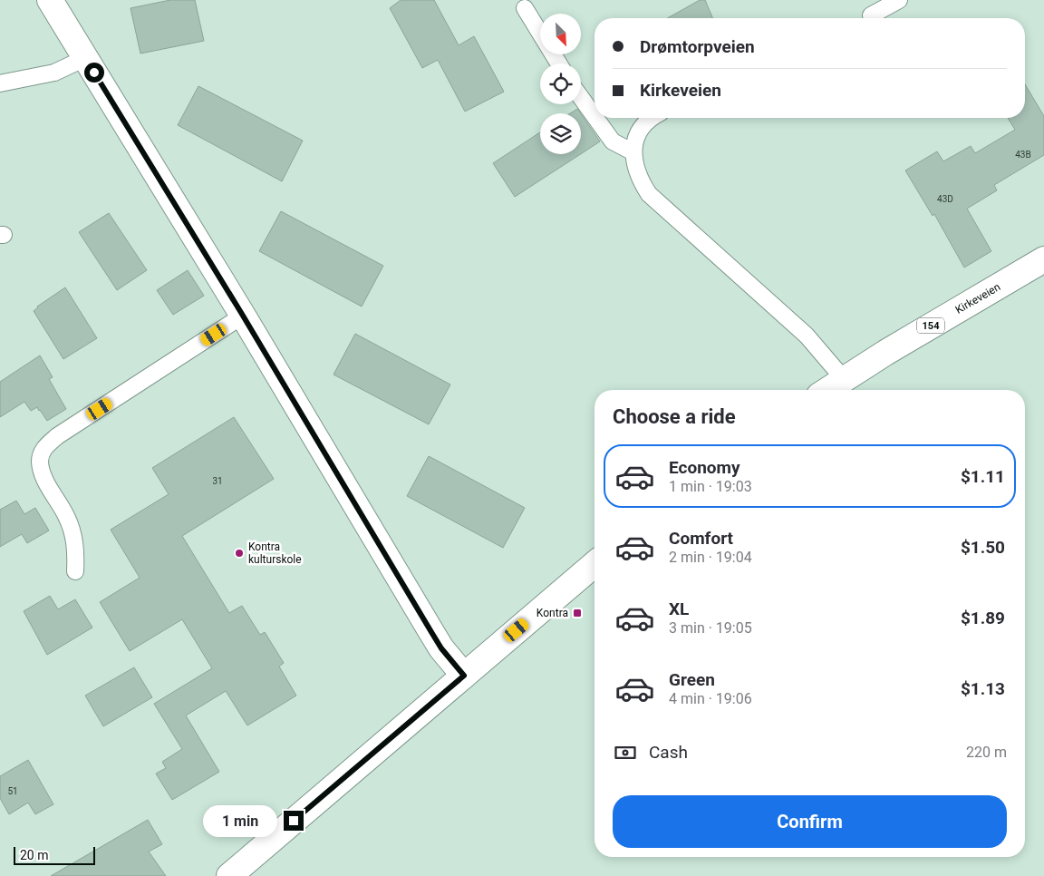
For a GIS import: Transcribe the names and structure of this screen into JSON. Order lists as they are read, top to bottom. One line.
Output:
{"streets":{"street":["Kirkeveien","154"]},"places":{"other":["Kontra kulturskole"],"transit":["Kontra"]},"house_numbers":["43B","43D","31","51"],"scale_bar":"20 m","north":"bottom right","page":{"banner":["Drømtorpveien","Kirkeveien"],"heading":"Choose a ride","list":[{"name":"Economy","note":"1 min · 19:03","value":"$1.11"},{"name":"Comfort","note":"2 min · 19:04","value":"$1.50"},{"name":"XL","note":"3 min · 19:05","value":"$1.89"},{"name":"Green","note":"4 min · 19:06","value":"$1.13"}],"pay":["Cash","220 m"],"buttons":"Confirm","bubble":"1 min","scale":"20 m"}}
